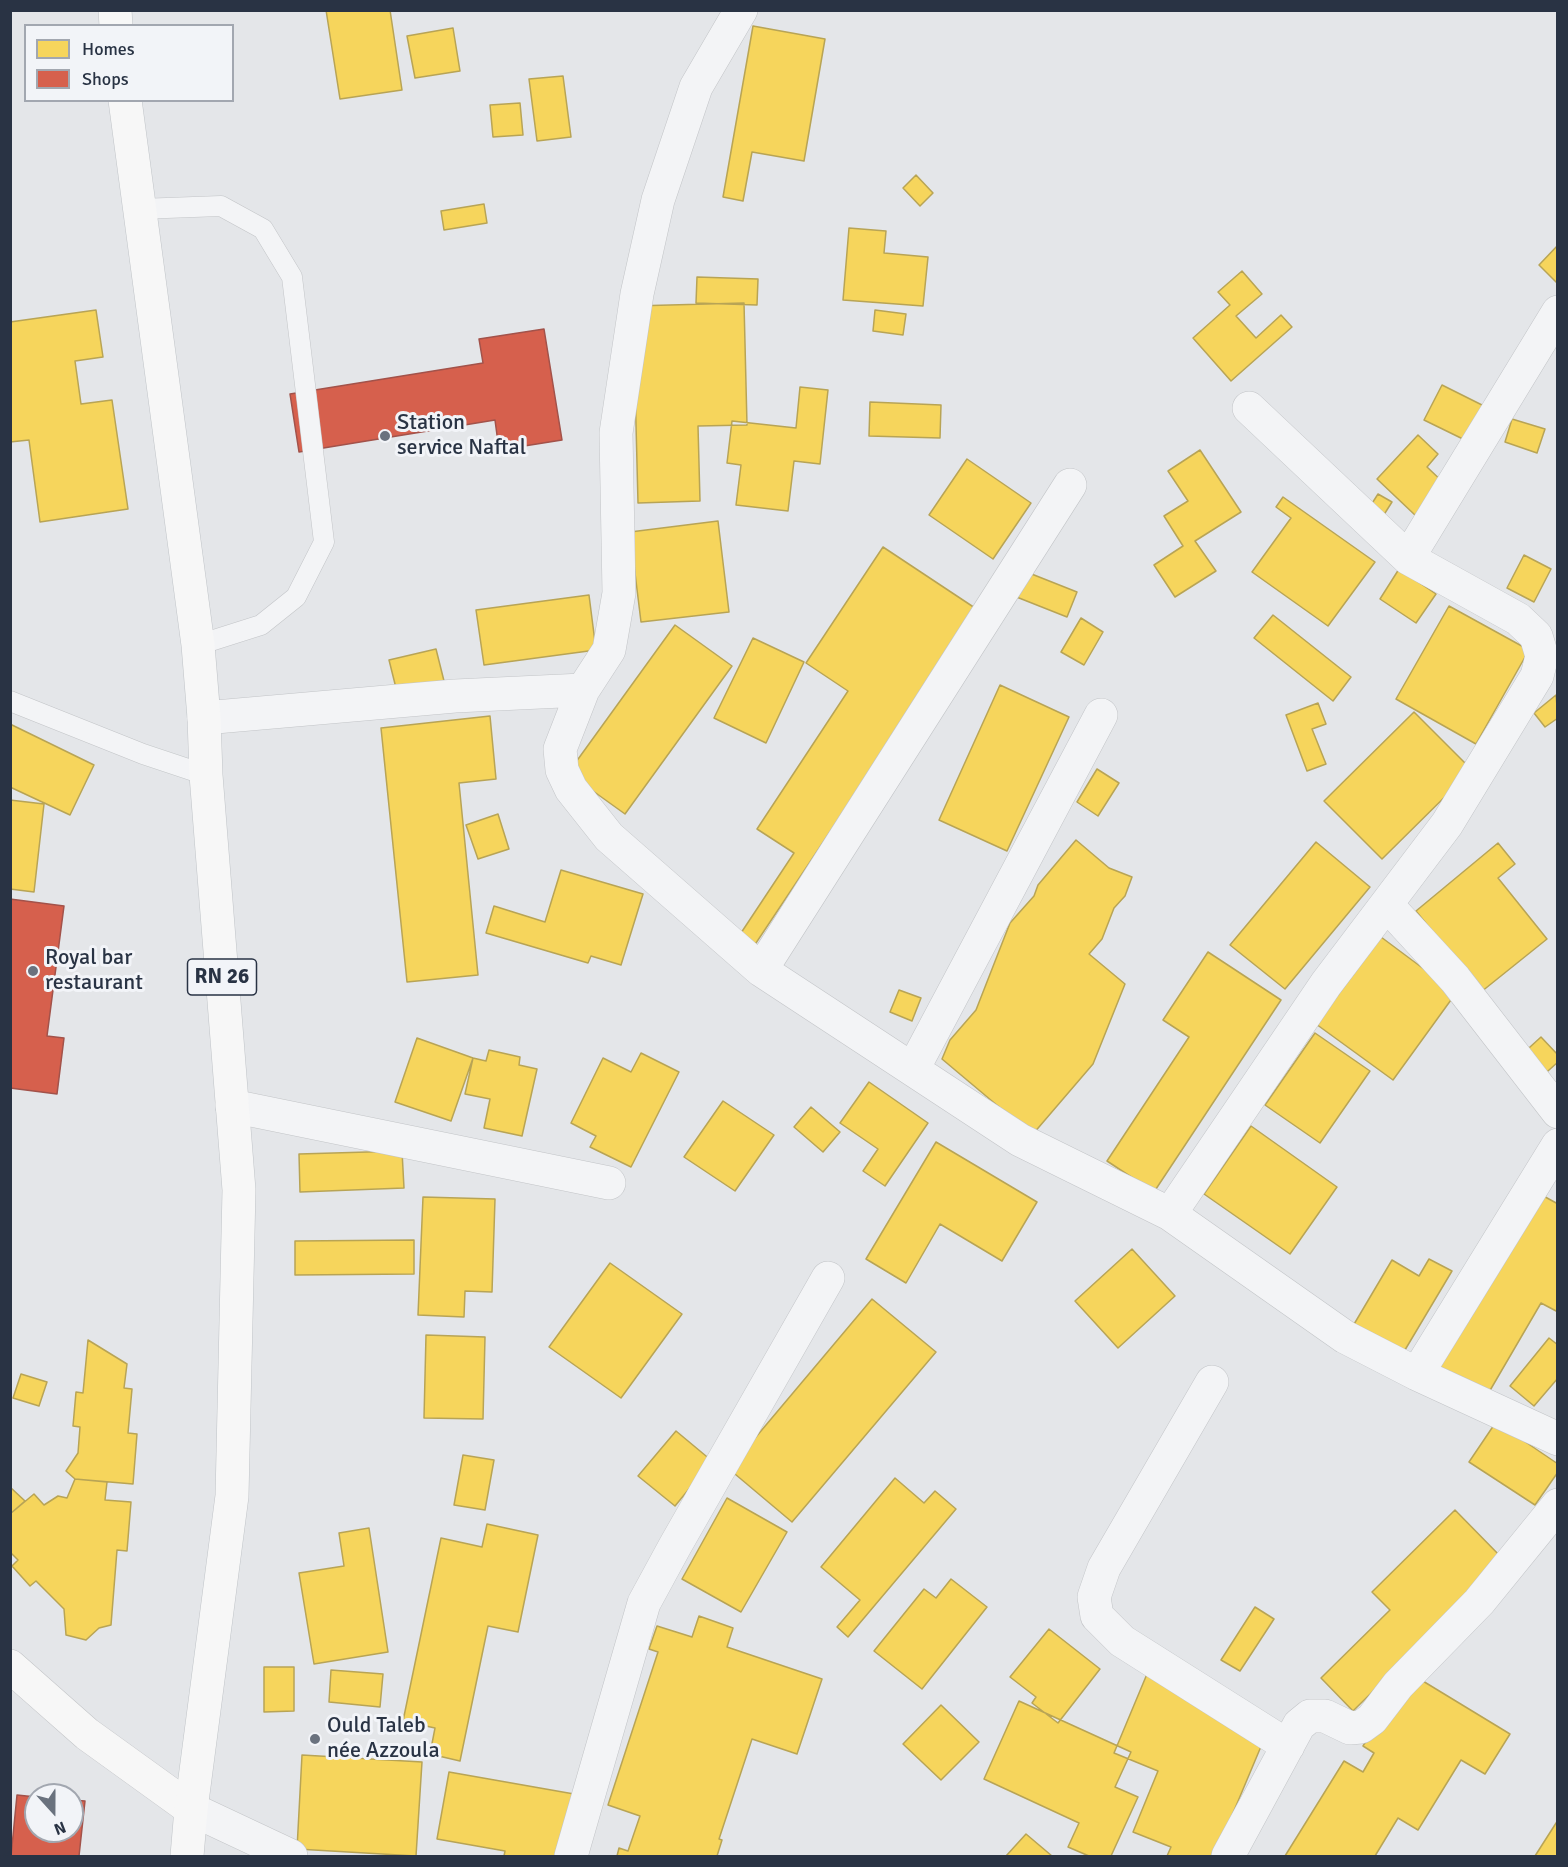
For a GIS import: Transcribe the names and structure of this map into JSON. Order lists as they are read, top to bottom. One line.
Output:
{"streets":{"main road":["RN 26"]},"places":["Station service Naftal","Royal bar restaurant","Ould Taleb née Azzoula"],"legend":["Homes","Shops"],"north":"bottom"}
